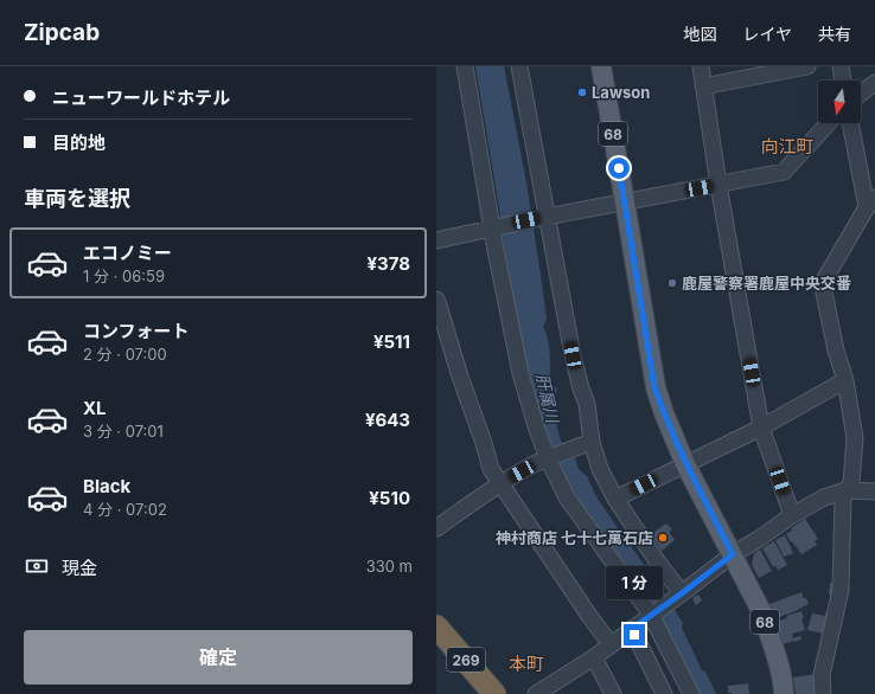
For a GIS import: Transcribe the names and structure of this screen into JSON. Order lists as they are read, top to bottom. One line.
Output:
{"streets":{"highway":["269"],"main road":["68"]},"districts":["向江町","本町"],"water":["肝属川"],"places":["Lawson","鹿屋警察署鹿屋中央交番","神村商店 七十七萬石店"],"north":"bottom","page":{"header":"Zipcab","nav":["地図","レイヤ","共有"],"banner":["ニューワールドホテル","目的地"],"heading":"車両を選択","list":[{"name":"エコノミー","note":"1 分 · 06:59","value":"¥378"},{"name":"コンフォート","note":"2 分 · 07:00","value":"¥511"},{"name":"XL","note":"3 分 · 07:01","value":"¥643"},{"name":"Black","note":"4 分 · 07:02","value":"¥510"}],"pay":["現金","330 m"],"bubble":"1 分","buttons":"確定"}}
